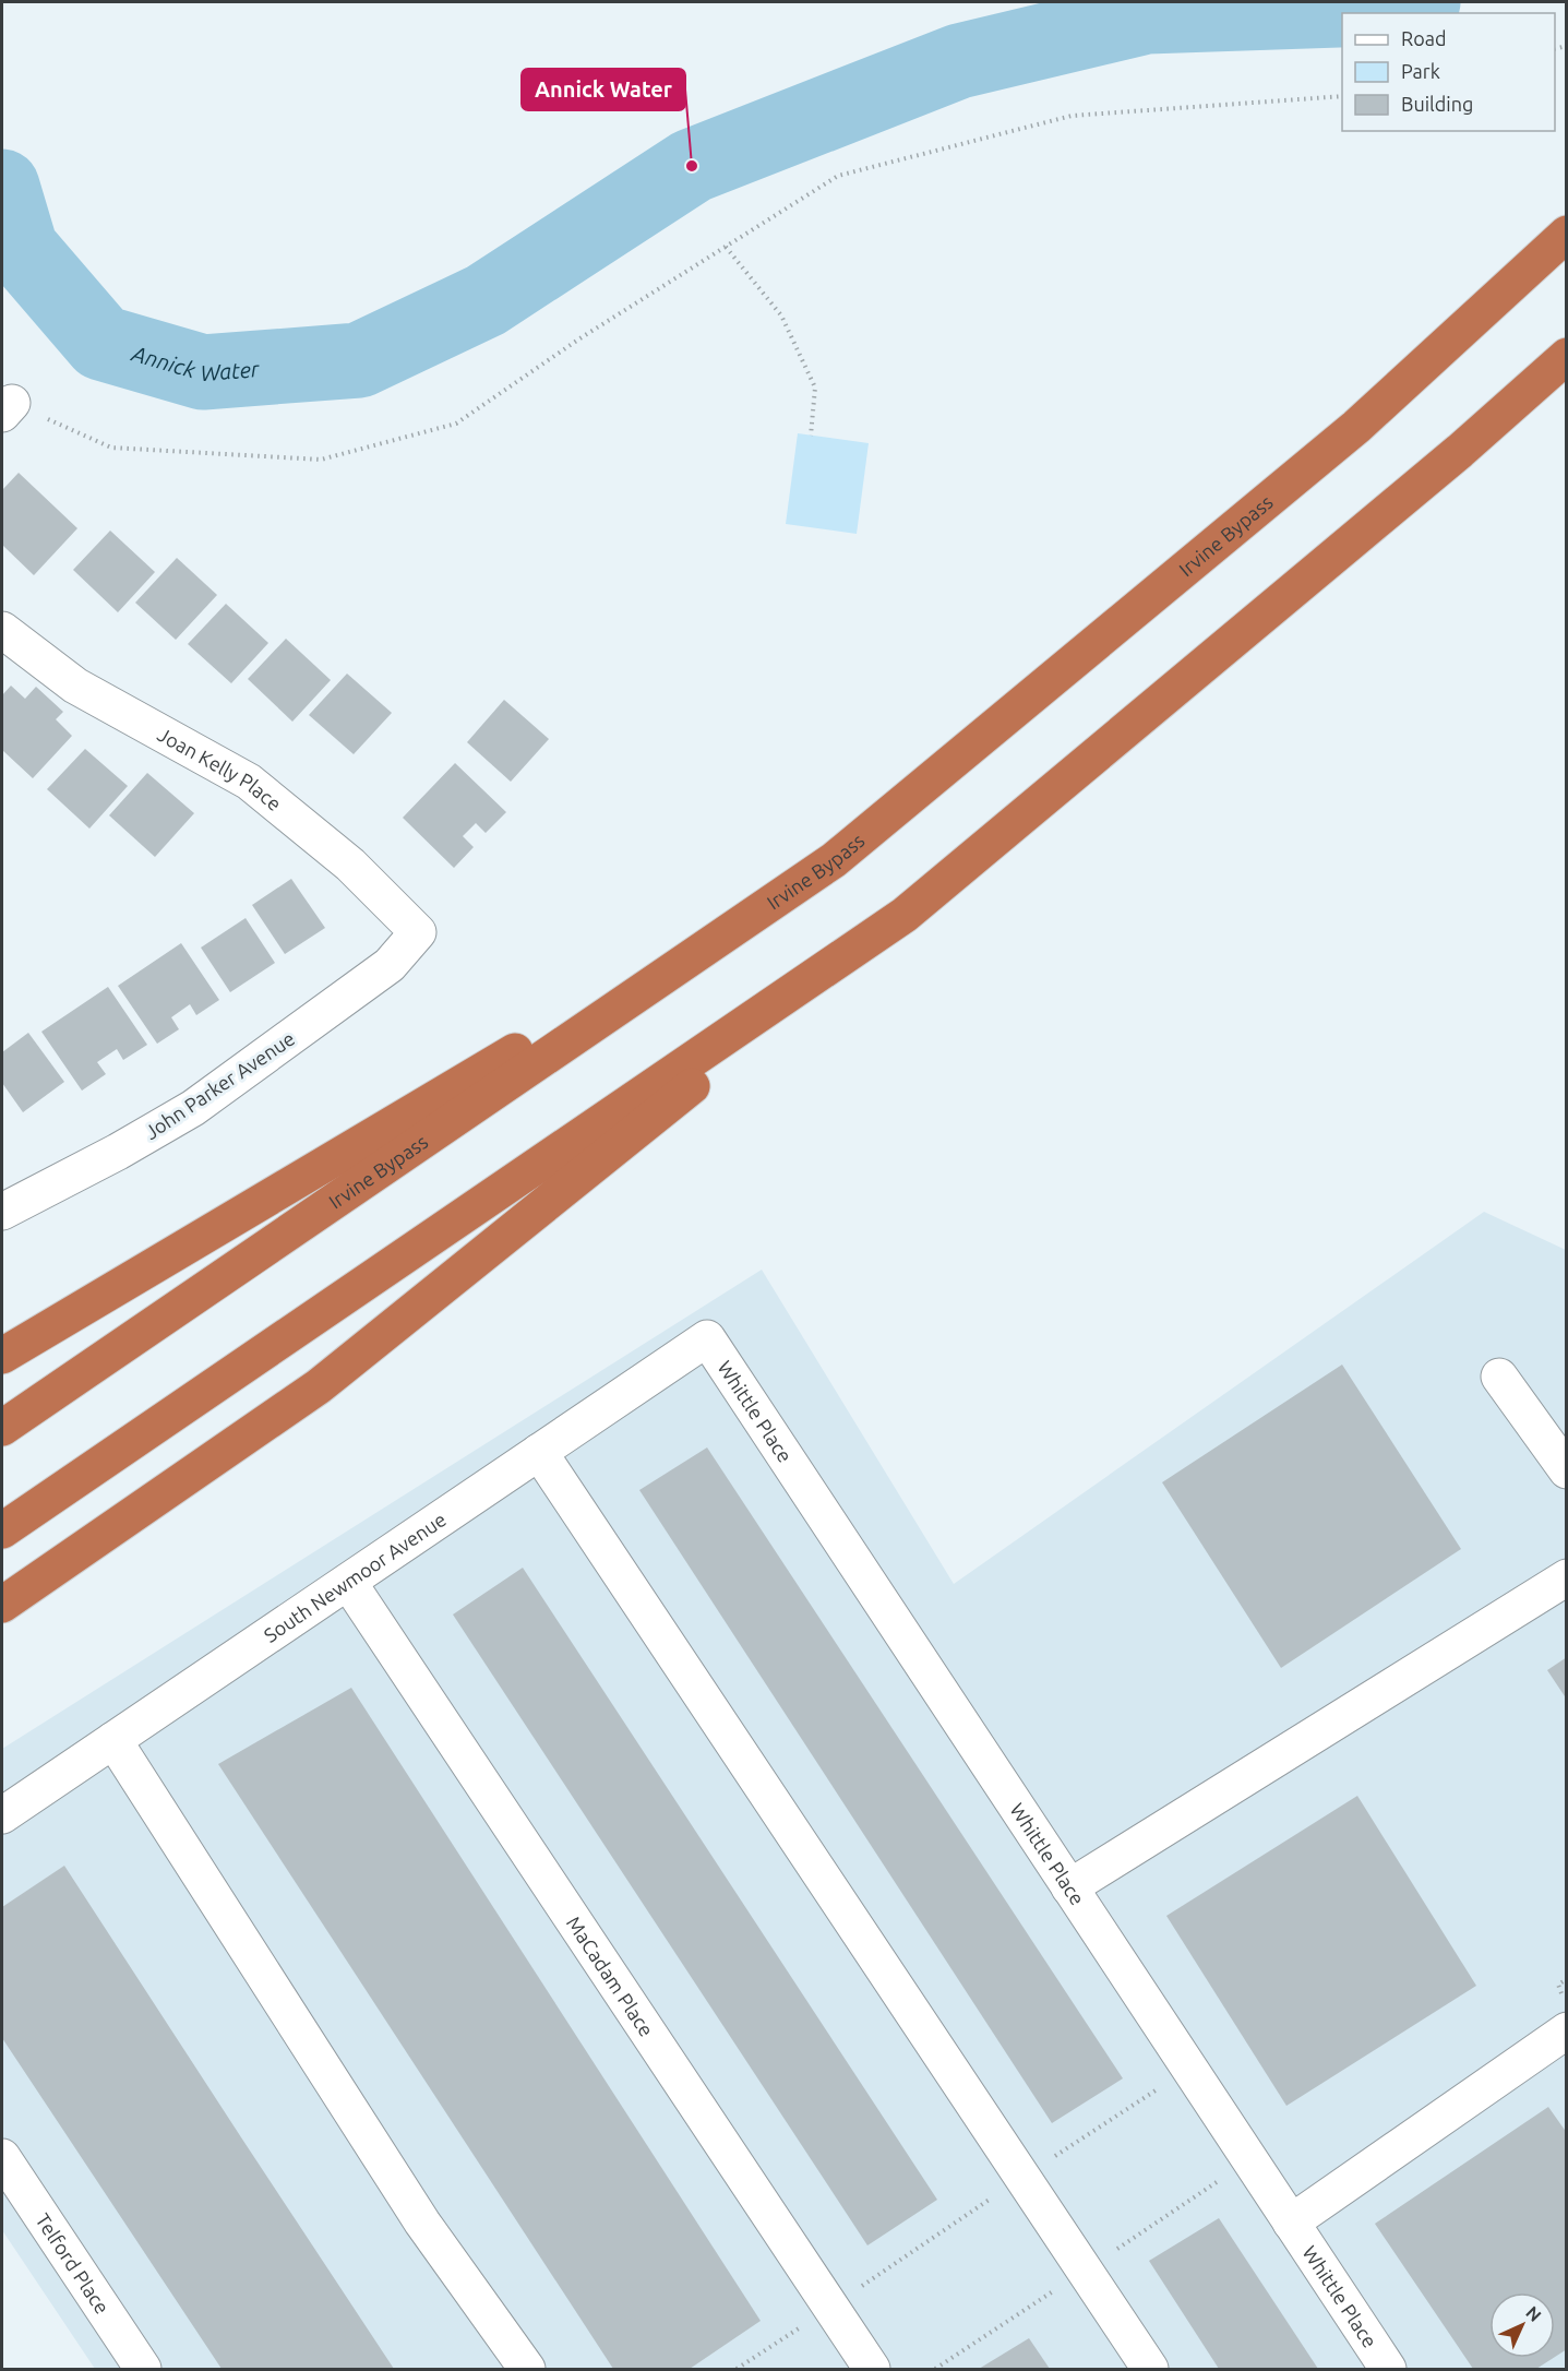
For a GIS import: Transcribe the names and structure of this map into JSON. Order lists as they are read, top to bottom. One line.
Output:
{"streets":{"highway":["Irvine Bypass"],"street":["Joan Kelly Place","John Parker Avenue","Whittle Place","South Newmoor Avenue","MaCadam Place","Telford Place"]},"crossings":[["Joan Kelly Place","John Parker Avenue"],["Whittle Place","South Newmoor Avenue"],["South Newmoor Avenue","MaCadam Place"]],"water":["Annick Water"],"places":["Annick Water"],"legend":["Road","Park","Building"],"north":"top right"}
